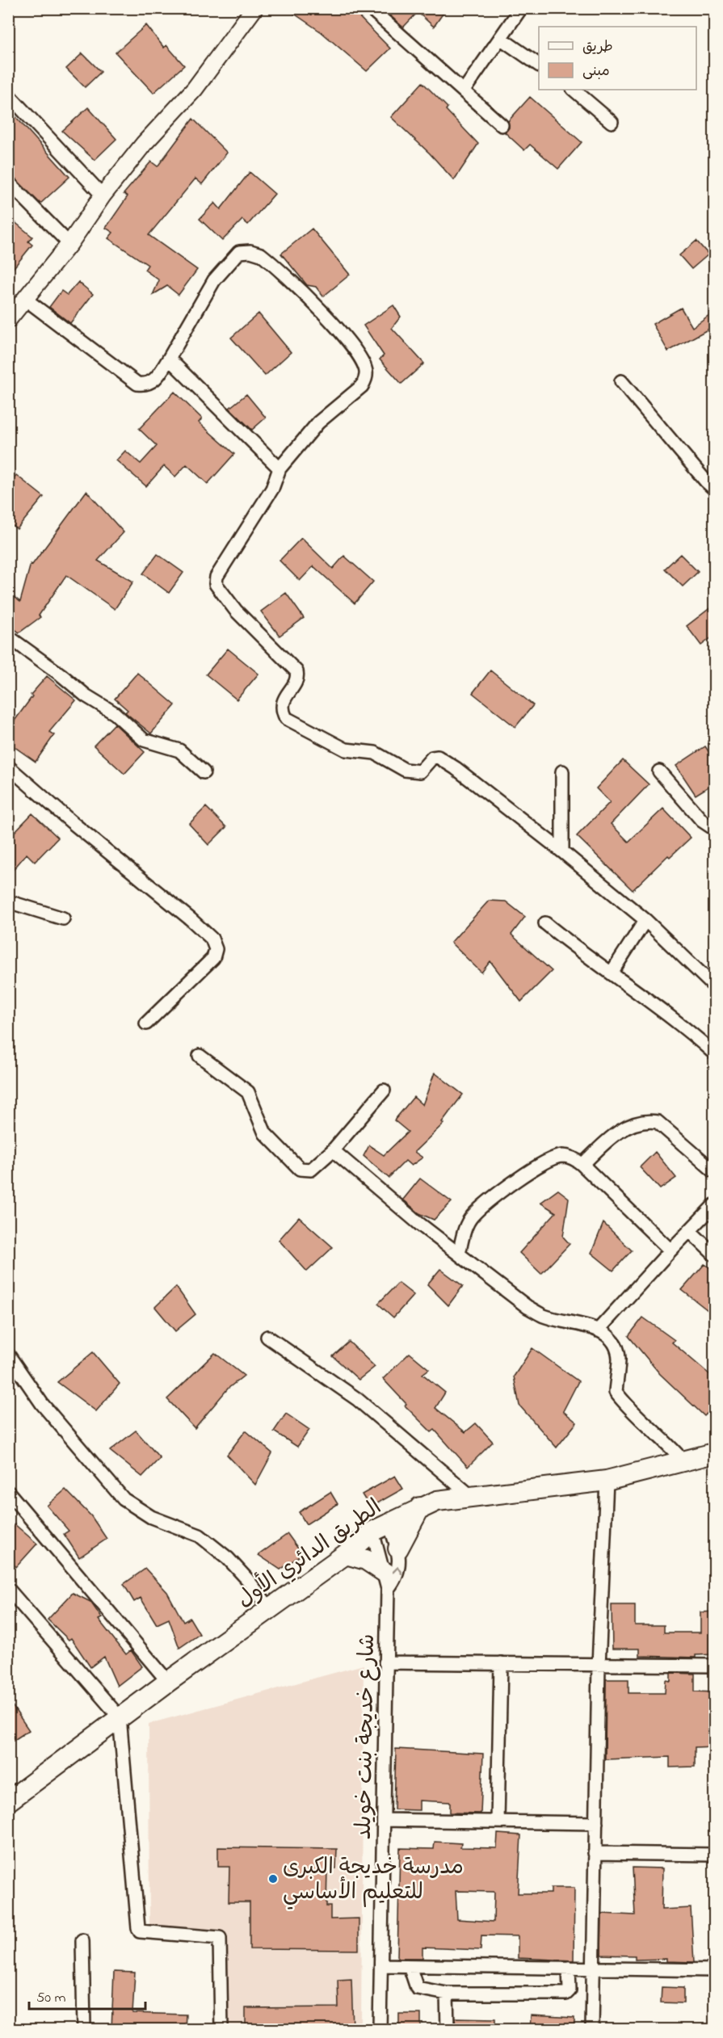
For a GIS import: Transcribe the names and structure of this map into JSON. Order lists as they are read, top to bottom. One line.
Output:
{"streets":{"main road":["الطريق الدائري الأول"],"street":["شارع خديجة بنت خويلد"]},"places":["مدرسة خديجة الكبرى للتعليم الأساسي"],"legend":["طريق","مبنى"],"scale_bar":"50 m"}
